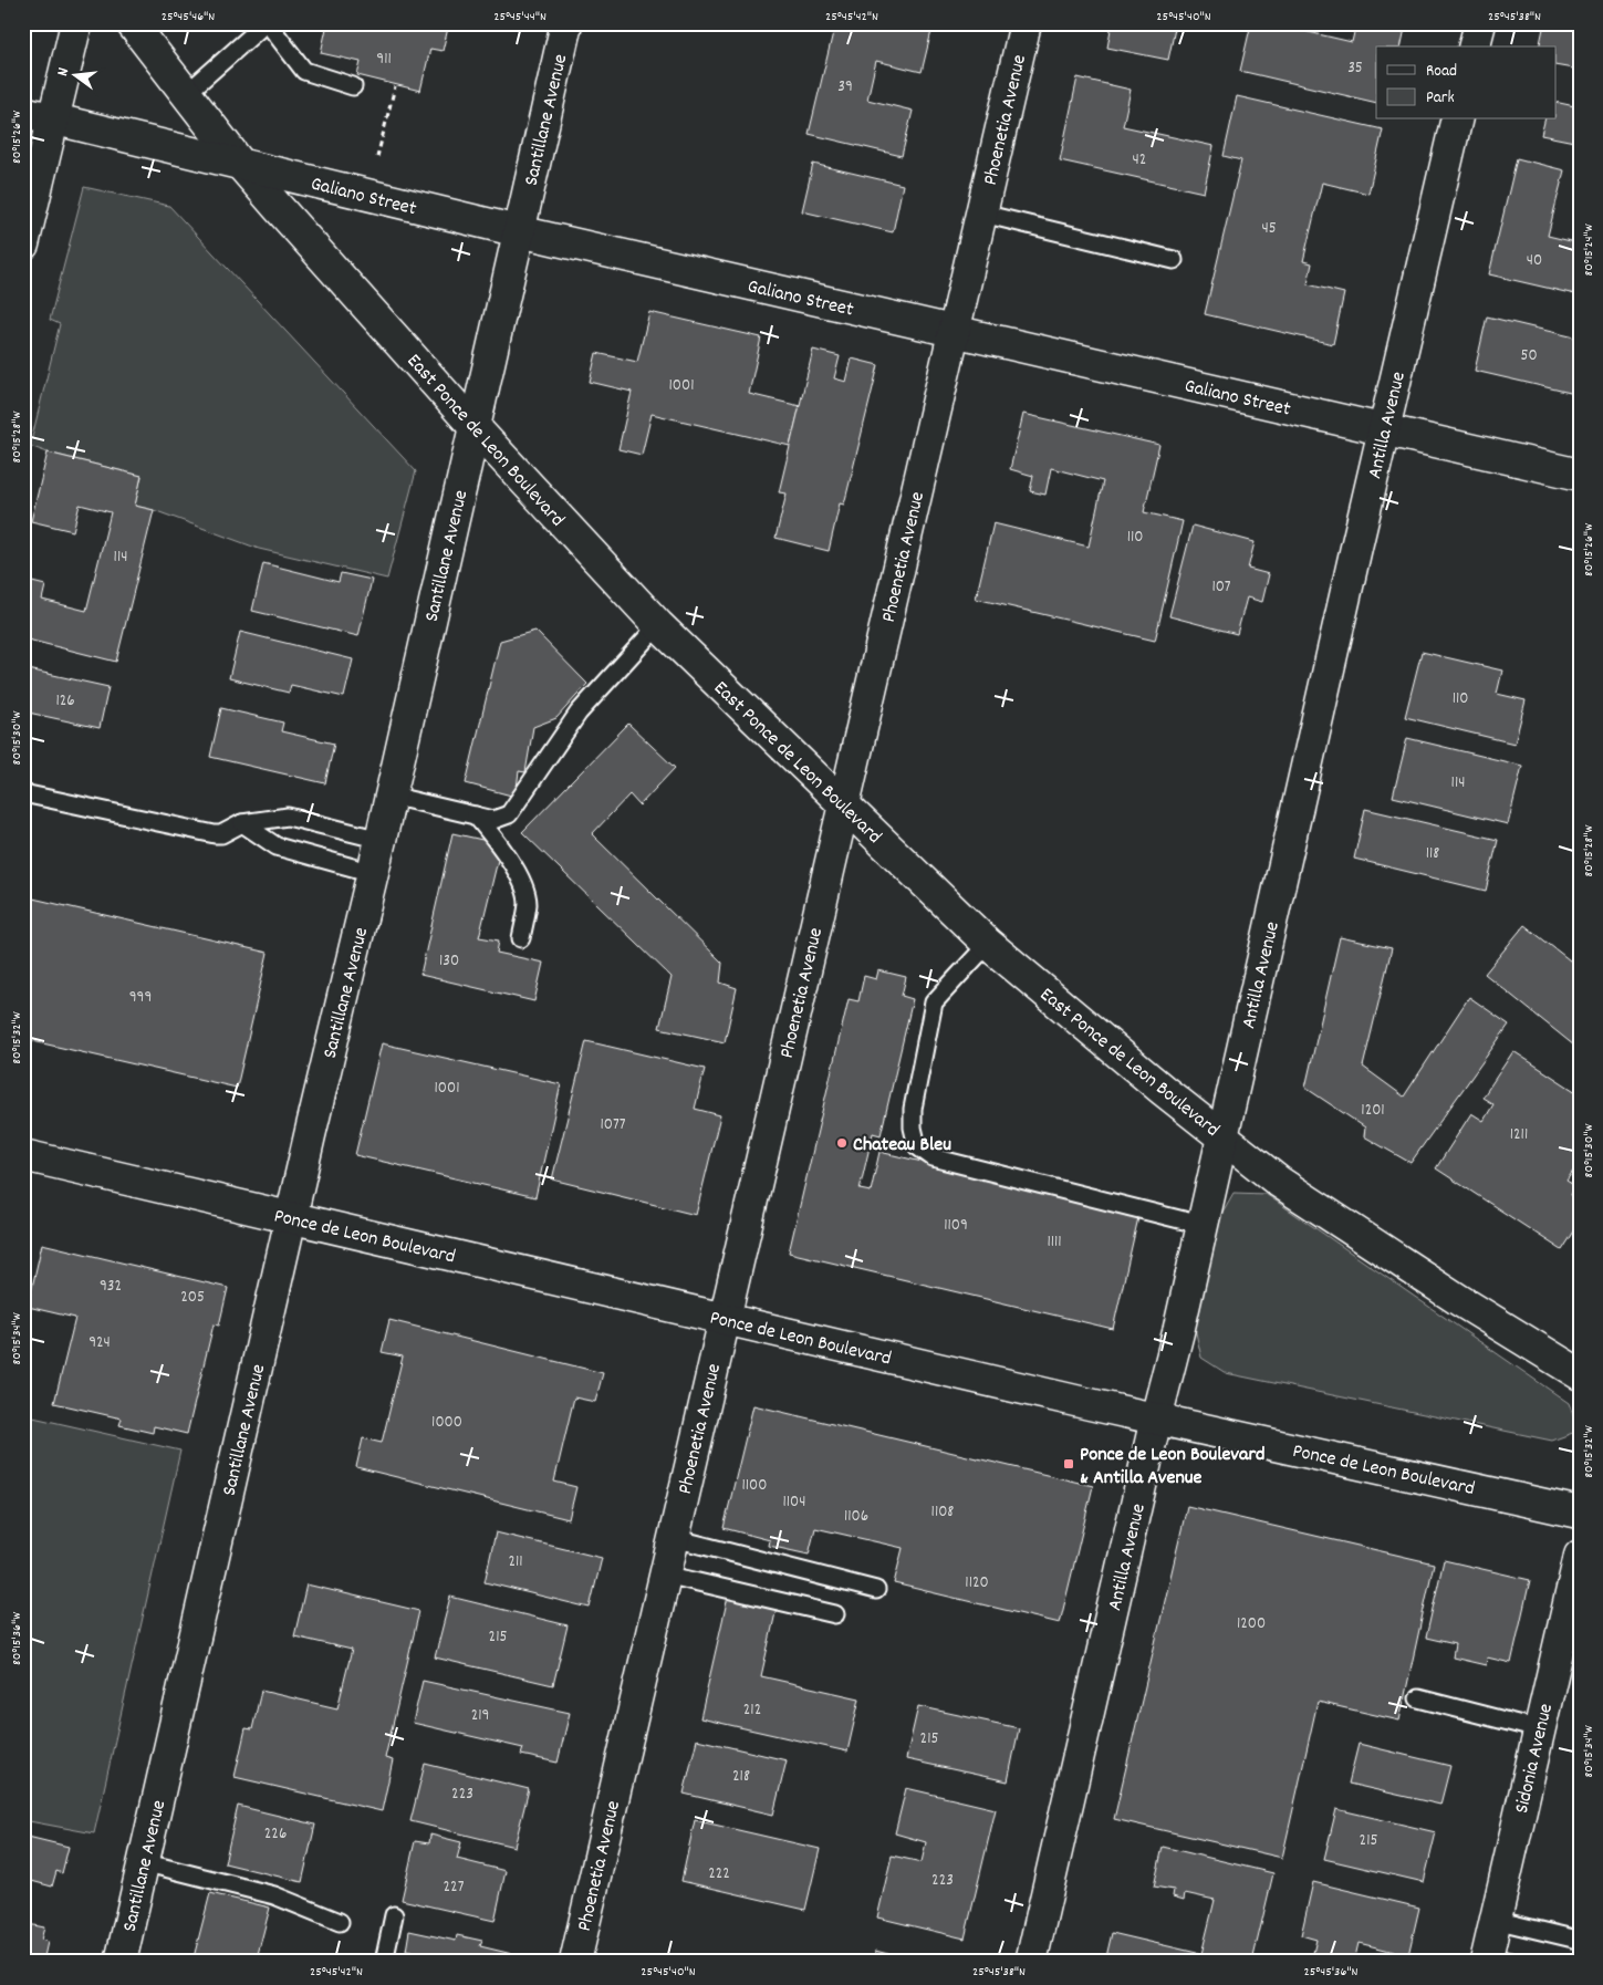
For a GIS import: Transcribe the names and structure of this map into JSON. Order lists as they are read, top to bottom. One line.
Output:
{"streets":{"street":["Santillane Avenue","Phoenetia Avenue","Galiano Street","Antilla Avenue","East Ponce de Leon Boulevard","Ponce de Leon Boulevard","Sidonia Avenue"]},"crossings":[["Santillane Avenue","Galiano Street"],["Santillane Avenue","East Ponce de Leon Boulevard"],["Santillane Avenue","Ponce de Leon Boulevard"],["Phoenetia Avenue","Galiano Street"],["Phoenetia Avenue","East Ponce de Leon Boulevard"],["Phoenetia Avenue","Ponce de Leon Boulevard"],["Galiano Street","Antilla Avenue"],["Galiano Street","East Ponce de Leon Boulevard"],["Antilla Avenue","East Ponce de Leon Boulevard"],["Antilla Avenue","Ponce de Leon Boulevard"]],"places":{"other":["Chateau Bleu"],"transit":["Ponce de Leon Boulevard & Antilla Avenue"]},"house_numbers":["911","35","39","42","45","40","50","1001","110","114","107","110","126","114","118","130","999","1001","1201","1077","1211","1109","1111","932","205","924","1000","1100","1104","1108","1106","211","1120","1200","215","212","219","215","218","223","226","215","222","223","227"],"legend":["Road","Park"],"north":"left","coordinates":["25°45'46\"N","25°45'44\"N","25°45'42\"N","25°45'40\"N","25°45'38\"N","80°15'26\"W","80°15'24\"W","80°15'28\"W","80°15'30\"W","80°15'32\"W","80°15'34\"W","80°15'36\"W","25°45'36\"N"]}
